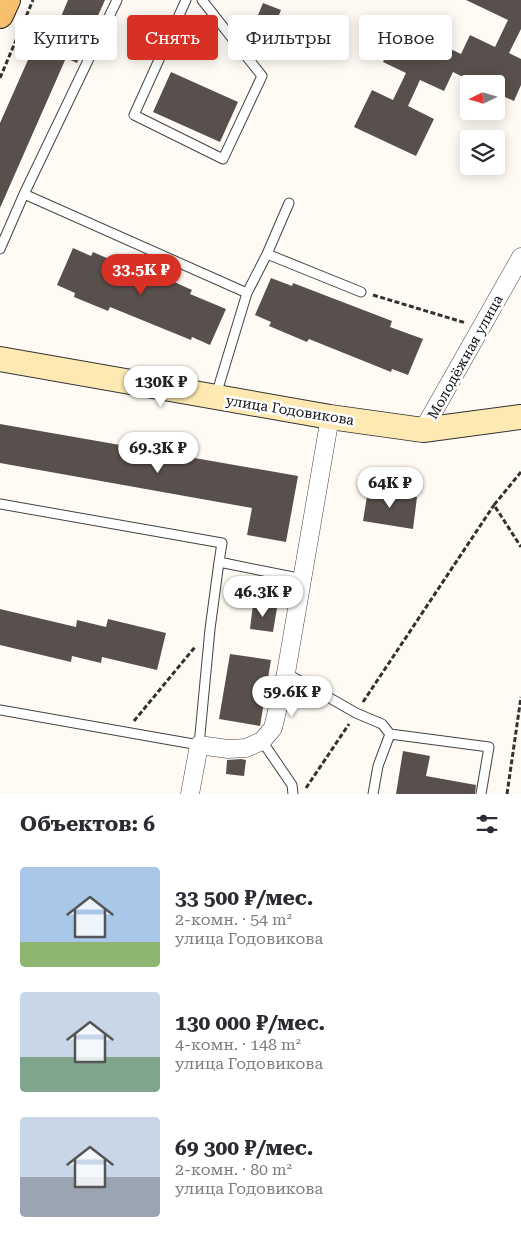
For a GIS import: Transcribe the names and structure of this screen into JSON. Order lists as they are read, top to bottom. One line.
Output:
{"streets":{"street":["Молодёжная улица","улица Годовикова"]},"crossings":[["Молодёжная улица","улица Годовикова"]],"north":"left","page":{"chip":["Купить","Снять","Фильтры","Новое"],"price":["33.5K ₽","130K ₽","69.3K ₽","64K ₽","46.3K ₽","59.6K ₽"],"heading":"Объектов: 6","list":[{"name":"33 500 ₽/мес.","note":"2-комн. · 54 m² · улица Годовикова"},{"name":"130 000 ₽/мес.","note":"4-комн. · 148 m² · улица Годовикова"},{"name":"69 300 ₽/мес.","note":"2-комн. · 80 m² · улица Годовикова"}]}}
